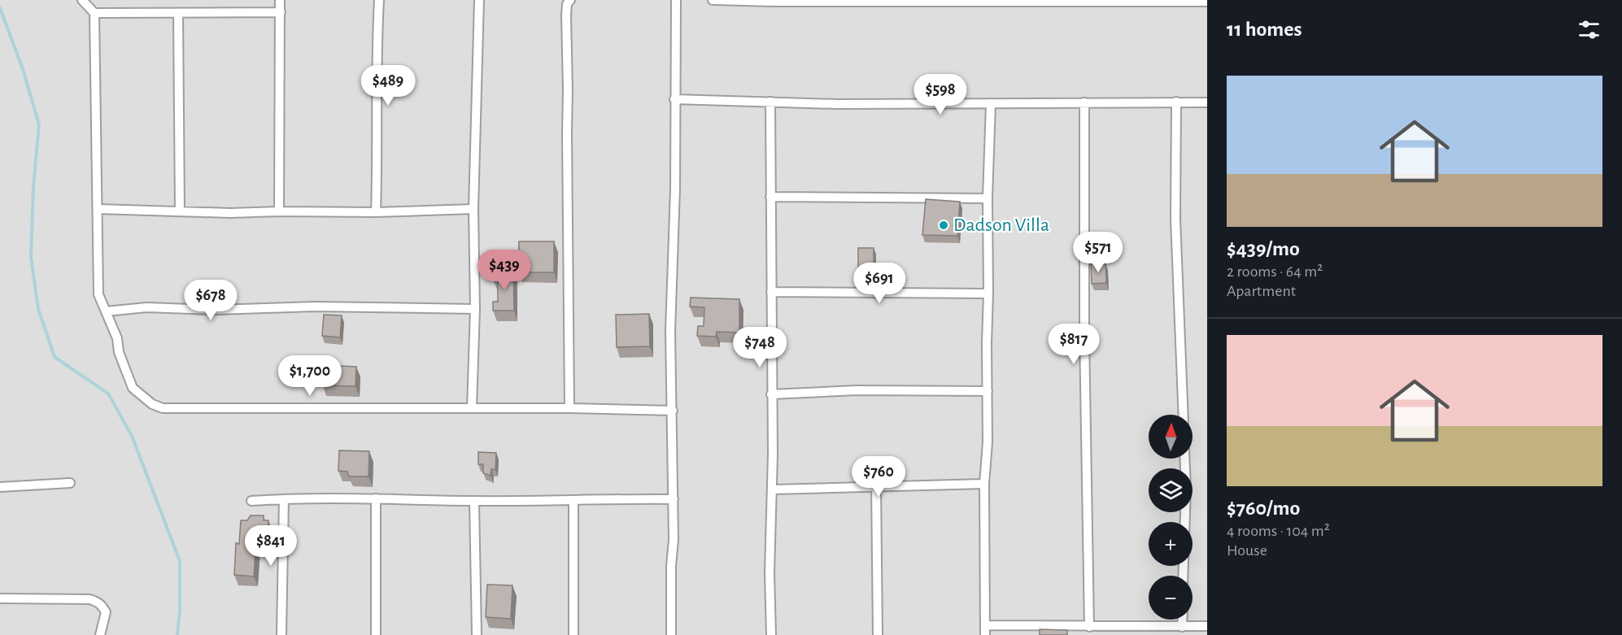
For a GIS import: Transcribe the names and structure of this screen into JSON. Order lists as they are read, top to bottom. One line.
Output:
{"places":["Dadson Villa"],"north":"top","page":{"heading":"11 homes","list":[{"name":"$439/mo","note":"2 rooms · 64 m² · Apartment"},{"name":"$760/mo","note":"4 rooms · 104 m² · House"}],"price":["$489","$598","$571","$439","$691","$678","$817","$748","$1,700","$760","$841"],"map_buttons":["+","−"]}}
